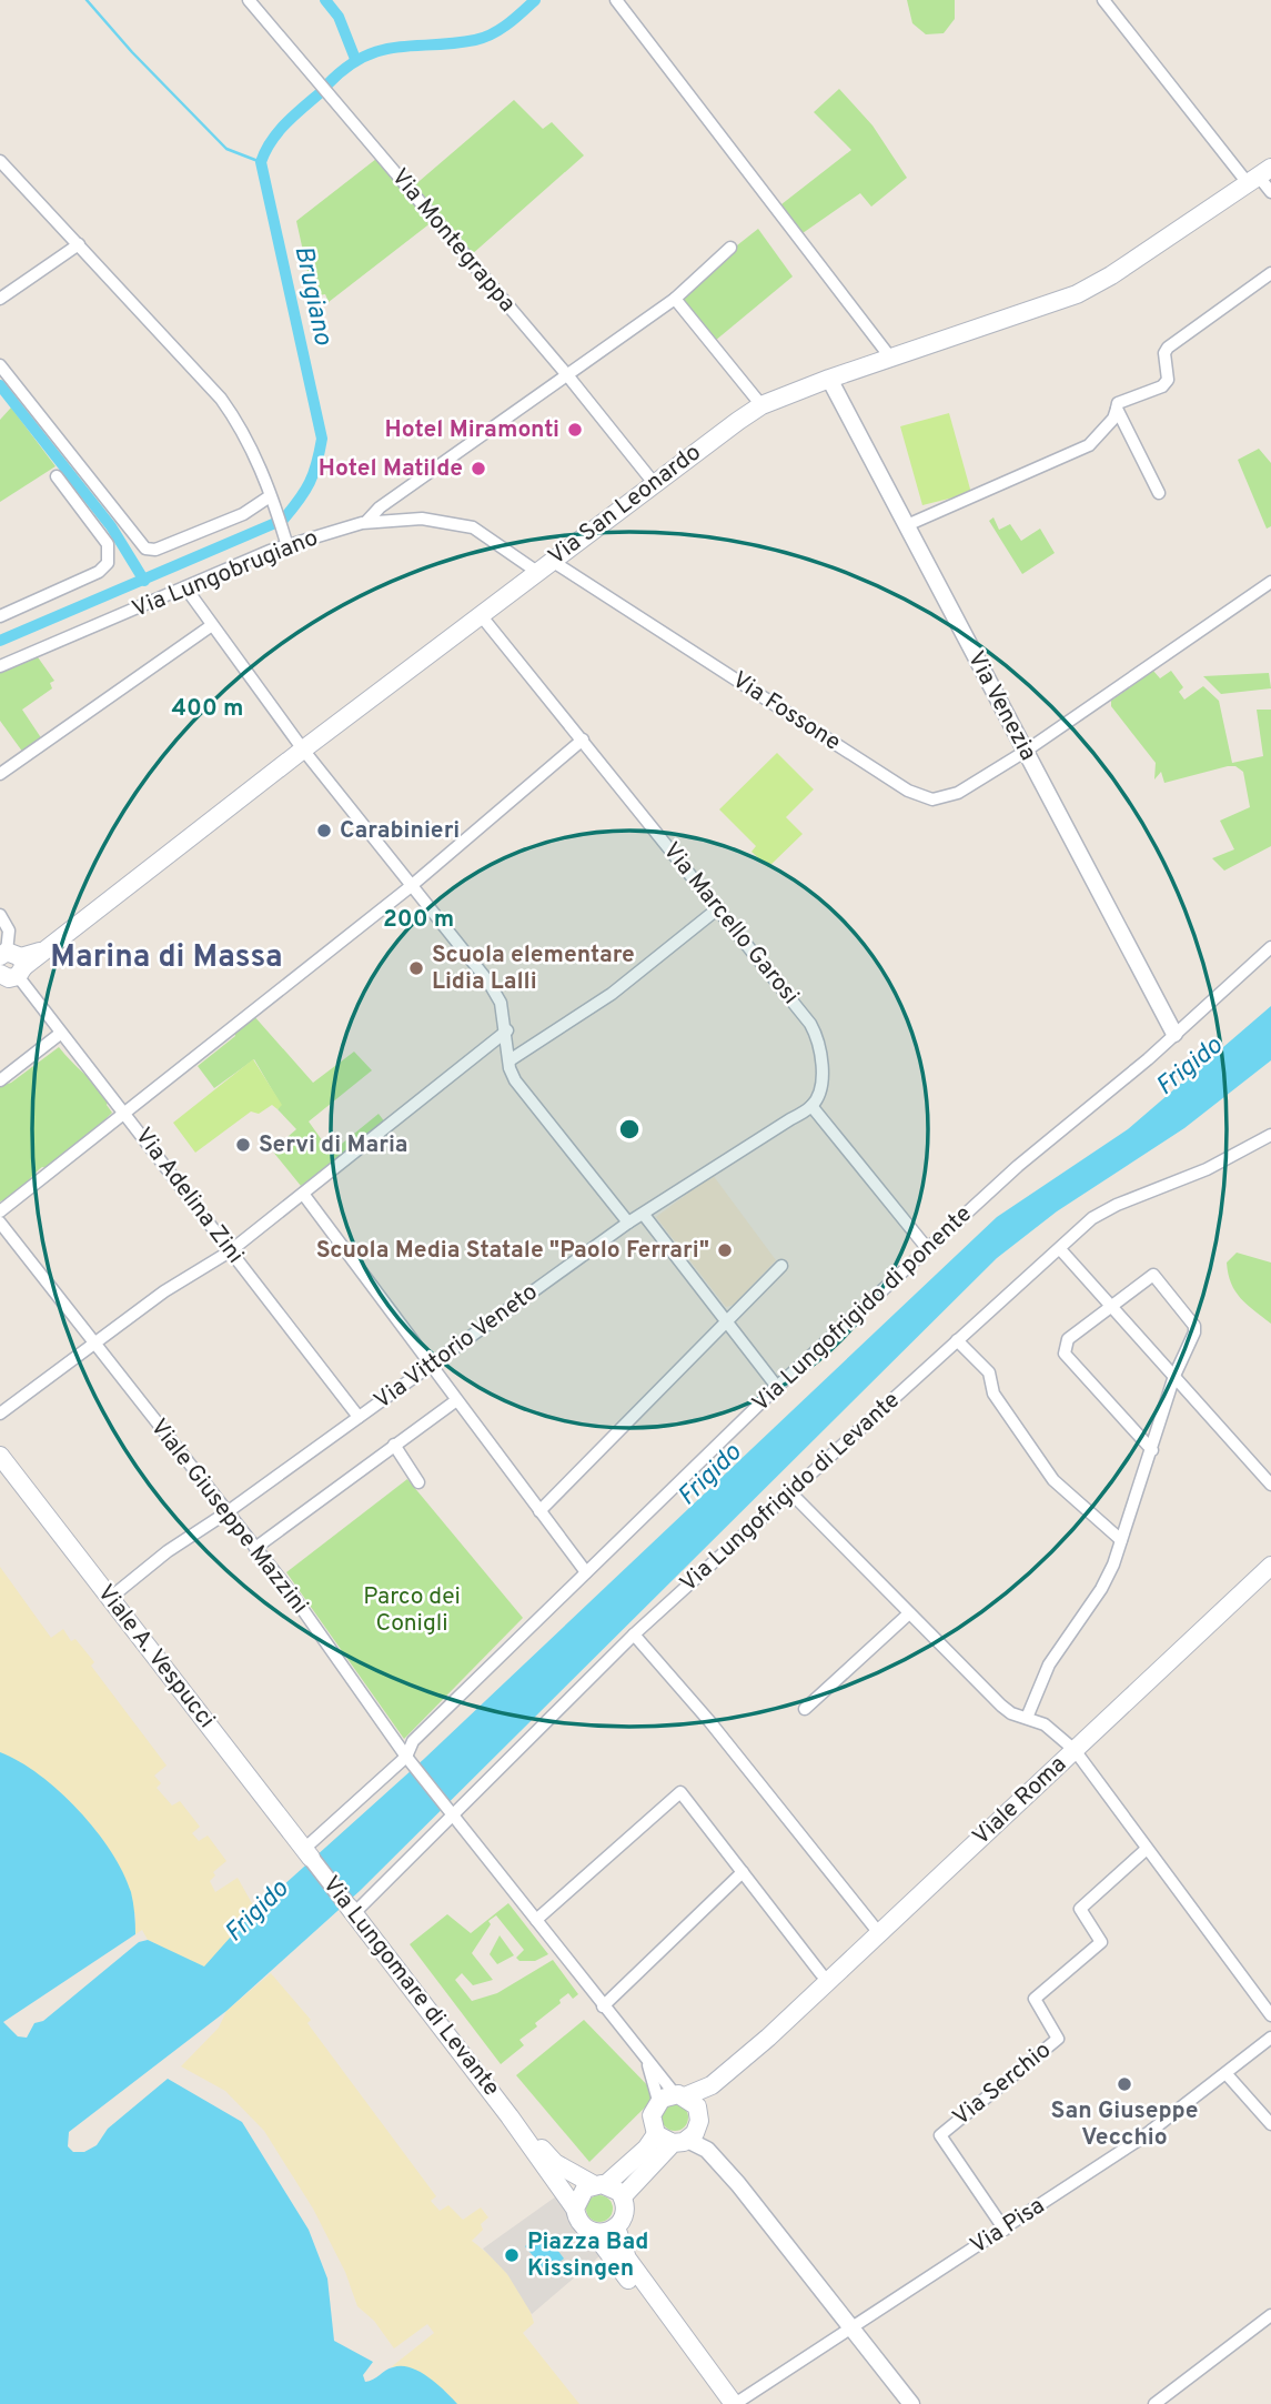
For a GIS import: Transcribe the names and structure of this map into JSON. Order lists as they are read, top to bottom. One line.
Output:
{"streets":{"main road":["Via San Leonardo","Viale A. Vespucci","Viale Roma","Via Lungomare di Levante"],"street":["Via Montegrappa","Via Lungobrugiano","Via Venezia","Via Fossone","Via Marcello Garosi","Via Adelina Zini","Via Lungofrigido di ponente","Via Vittorio Veneto","Via Lungofrigido di Levante","Viale Giuseppe Mazzini","Via Serchio","Via Pisa"]},"crossings":[["Via Montegrappa","Via San Leonardo"],["Via San Leonardo","Via Lungobrugiano"],["Via San Leonardo","Via Venezia"],["Via San Leonardo","Via Fossone"],["Via San Leonardo","Via Marcello Garosi"],["Via San Leonardo","Via Adelina Zini"],["Via Lungobrugiano","Via Fossone"],["Via Venezia","Via Fossone"],["Via Venezia","Via Lungofrigido di ponente"],["Via Marcello Garosi","Via Vittorio Veneto"],["Via Adelina Zini","Via Vittorio Veneto"],["Via Lungofrigido di ponente","Viale Giuseppe Mazzini"],["Via Lungofrigido di ponente","Viale A. Vespucci"],["Via Lungofrigido di ponente","Via Lungomare di Levante"],["Via Vittorio Veneto","Viale Giuseppe Mazzini"],["Via Vittorio Veneto","Viale A. Vespucci"],["Via Lungofrigido di Levante","Viale Giuseppe Mazzini"],["Via Lungofrigido di Levante","Via Lungomare di Levante"],["Viale Giuseppe Mazzini","Viale Roma"],["Viale A. Vespucci","Via Lungomare di Levante"],["Viale Roma","Via Lungomare di Levante"],["Via Serchio","Via Pisa"]],"districts":["Marina di Massa"],"water":["Brugiano","Frigido"],"parks":["Parco dei Conigli"],"places":["Hotel Miramonti","Hotel Matilde","Carabinieri","Scuola elementare Lidia Lalli","Servi di Maria","Scuola Media Statale \"Paolo Ferrari\"","San Giuseppe Vecchio","Piazza Bad Kissingen"],"rings":["400 m","200 m"]}
